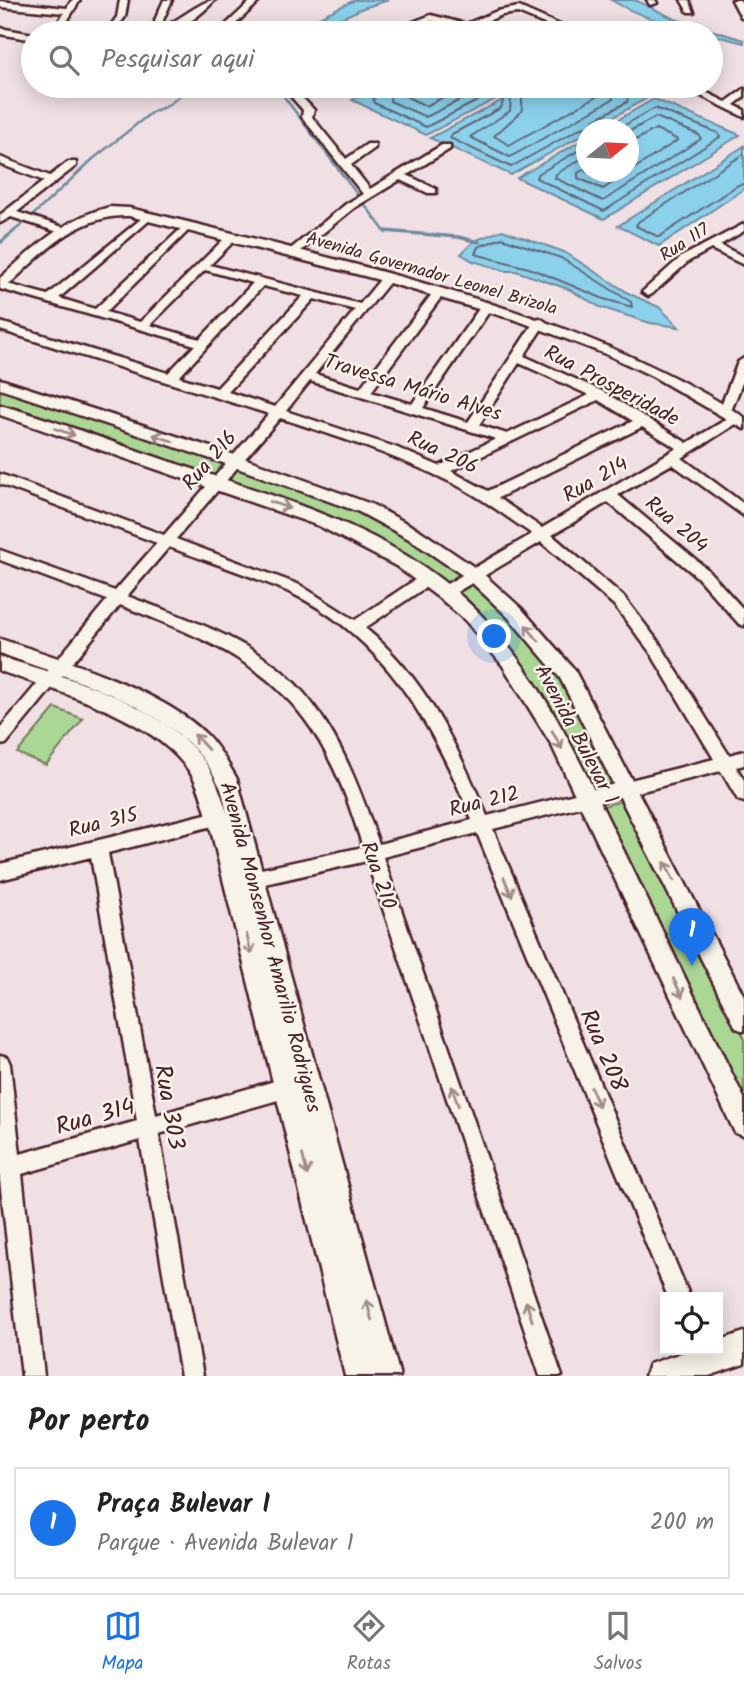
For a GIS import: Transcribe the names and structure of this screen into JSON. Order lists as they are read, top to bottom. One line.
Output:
{"streets":{"street":["Rua 117","Avenida Governador Leonel Brizola","Rua Prosperidade","Travessa Mário Alves","Rua 206","Rua 216","Rua 214","Rua 204","Avenida Bulevar 1","Rua 212","Rua 315","Rua 210","Avenida Monsenhor Amarilio Rodrigues","Rua 208","Rua 303","Rua 314"]},"crossings":[["Avenida Governador Leonel Brizola","Rua 216"],["Avenida Governador Leonel Brizola","Rua 214"],["Rua Prosperidade","Rua 214"],["Travessa Mário Alves","Rua 216"],["Rua 206","Rua 216"],["Rua 206","Rua 214"],["Rua 206","Rua 212"],["Rua 216","Avenida Bulevar 1"],["Rua 216","Rua 210"],["Rua 216","Avenida Monsenhor Amarilio Rodrigues"],["Rua 214","Rua 204"],["Rua 214","Avenida Bulevar 1"],["Avenida Bulevar 1","Rua 212"],["Rua 212","Rua 210"],["Rua 212","Avenida Monsenhor Amarilio Rodrigues"],["Rua 212","Rua 208"],["Rua 315","Avenida Monsenhor Amarilio Rodrigues"],["Rua 315","Rua 303"],["Avenida Monsenhor Amarilio Rodrigues","Rua 314"],["Rua 303","Rua 314"]],"one_way":["Rua 210","Rua 208"],"north":"right","page":{"search":"Pesquisar aqui","pins":"1","heading":"Por perto","list":[{"mark":"1","name":"Praça Bulevar I","note":"Parque · Avenida Bulevar 1","value":"200 m"}],"nav":["Mapa","Rotas","Salvos"]}}
